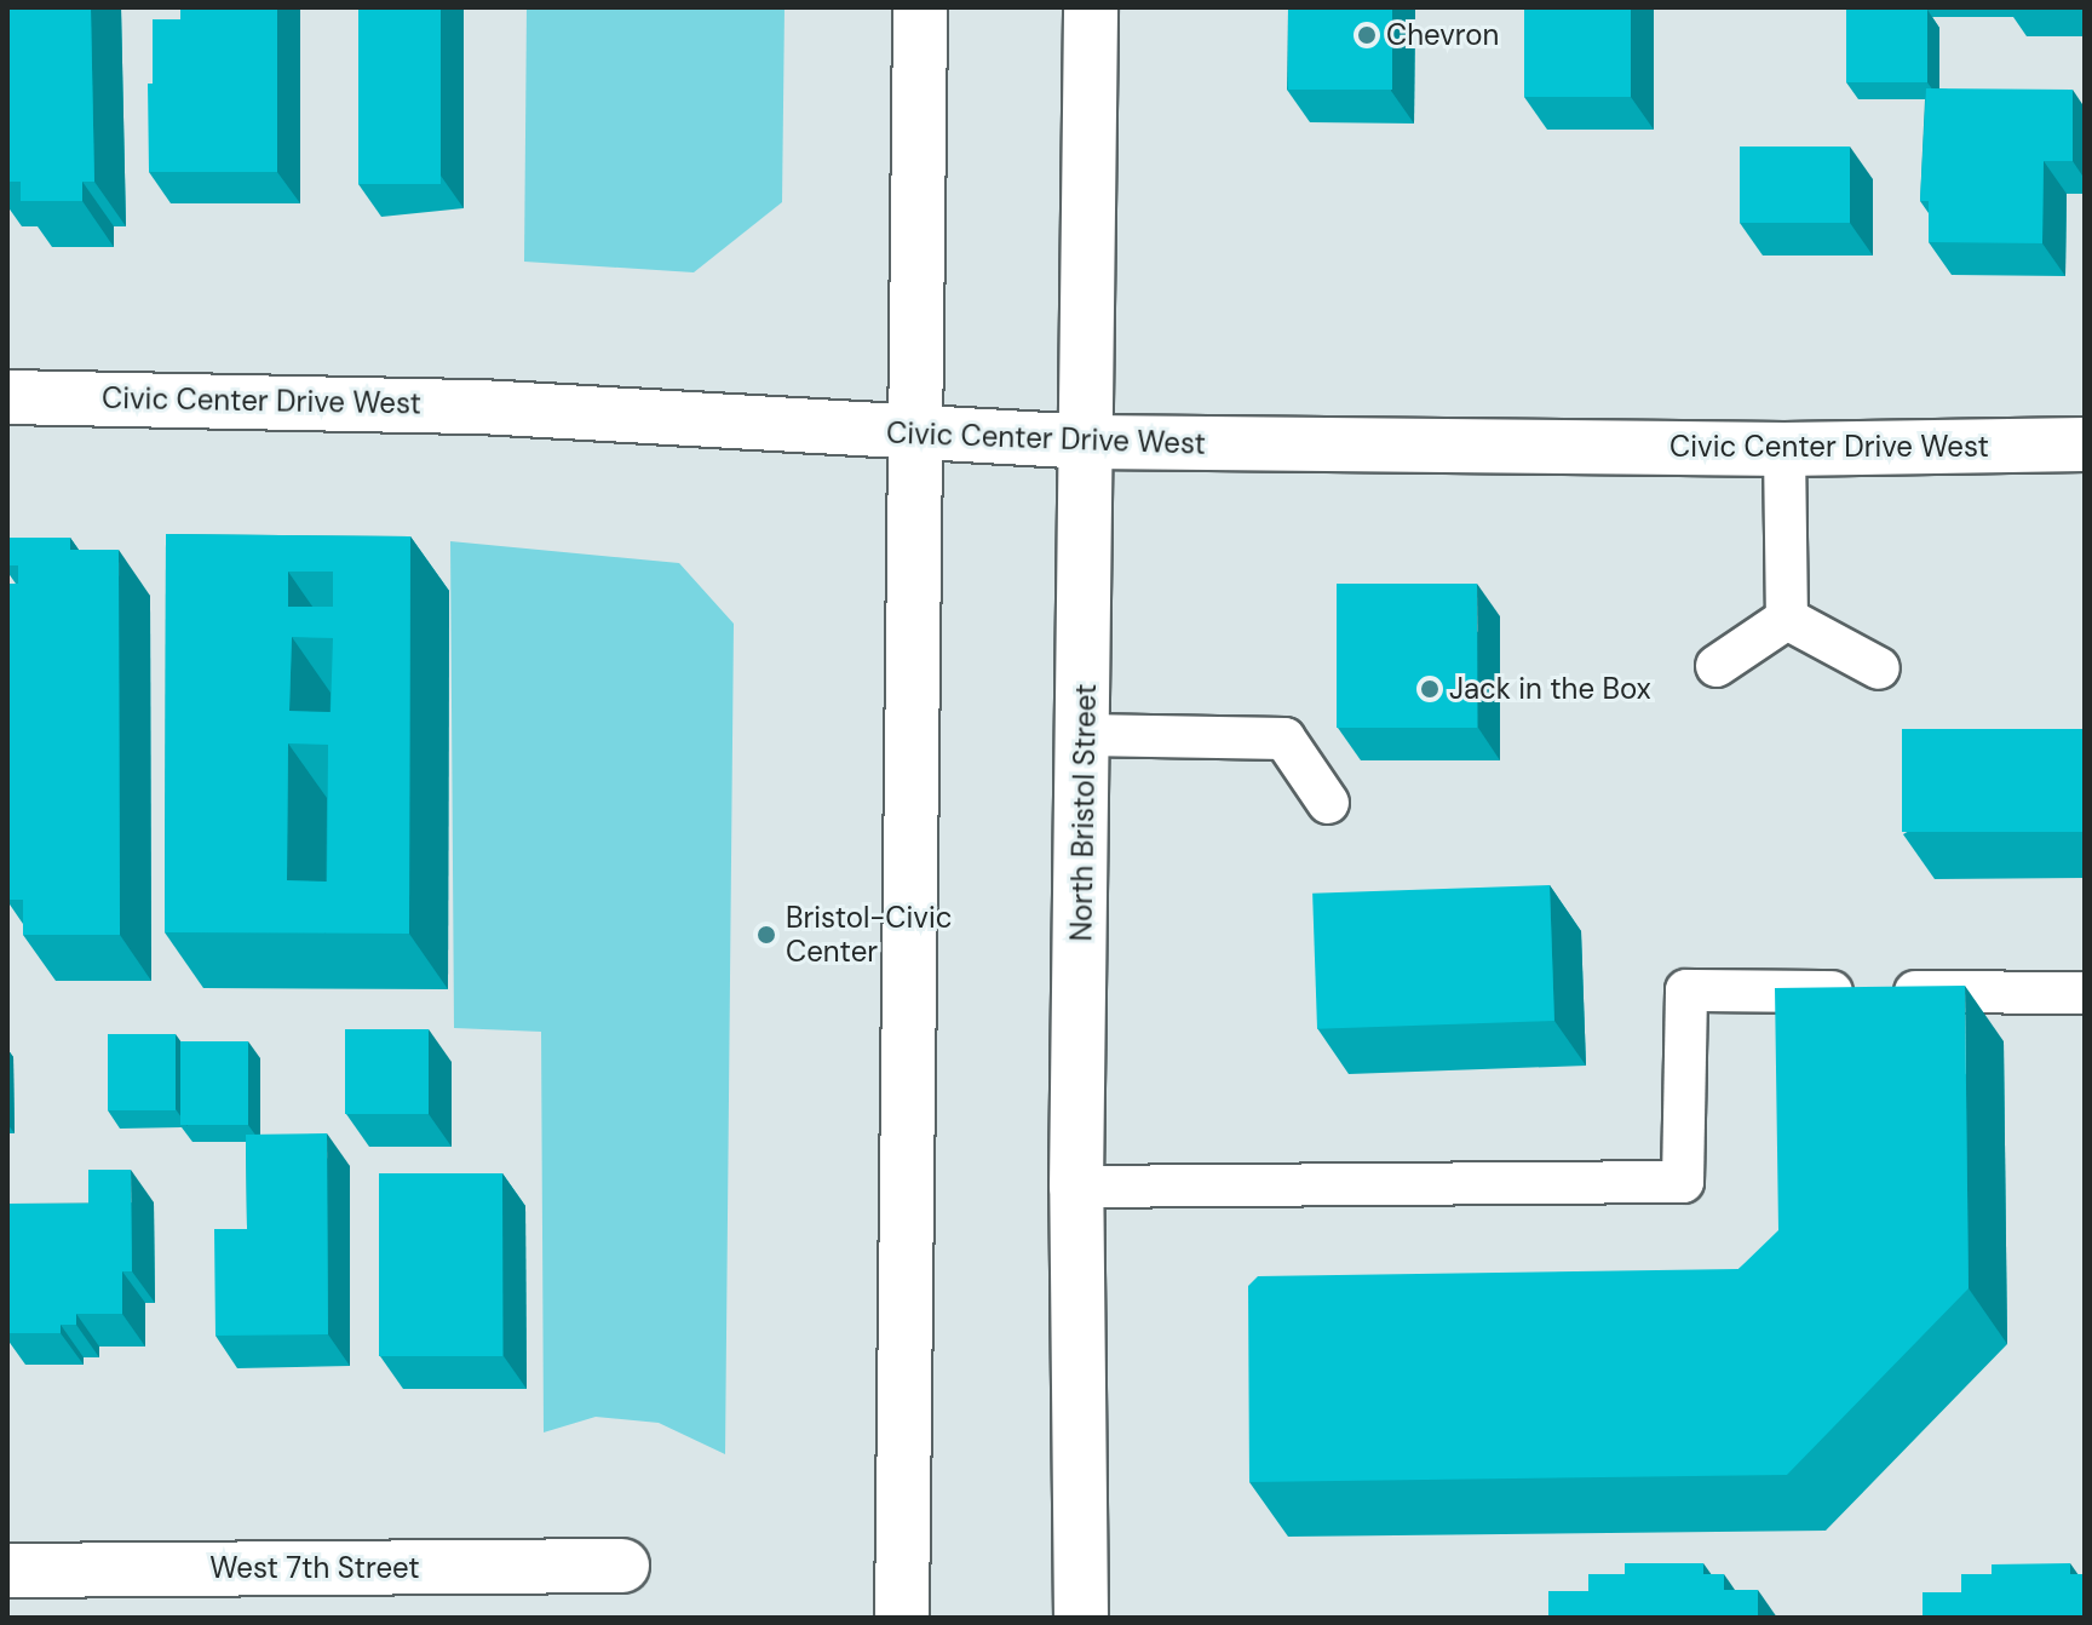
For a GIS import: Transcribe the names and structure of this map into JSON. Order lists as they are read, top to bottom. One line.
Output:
{"streets":{"main road":["Civic Center Drive West","North Bristol Street","West 7th Street"]},"crossings":[["Civic Center Drive West","North Bristol Street"]],"places":["Chevron","Jack in the Box","Bristol-Civic Center"]}
